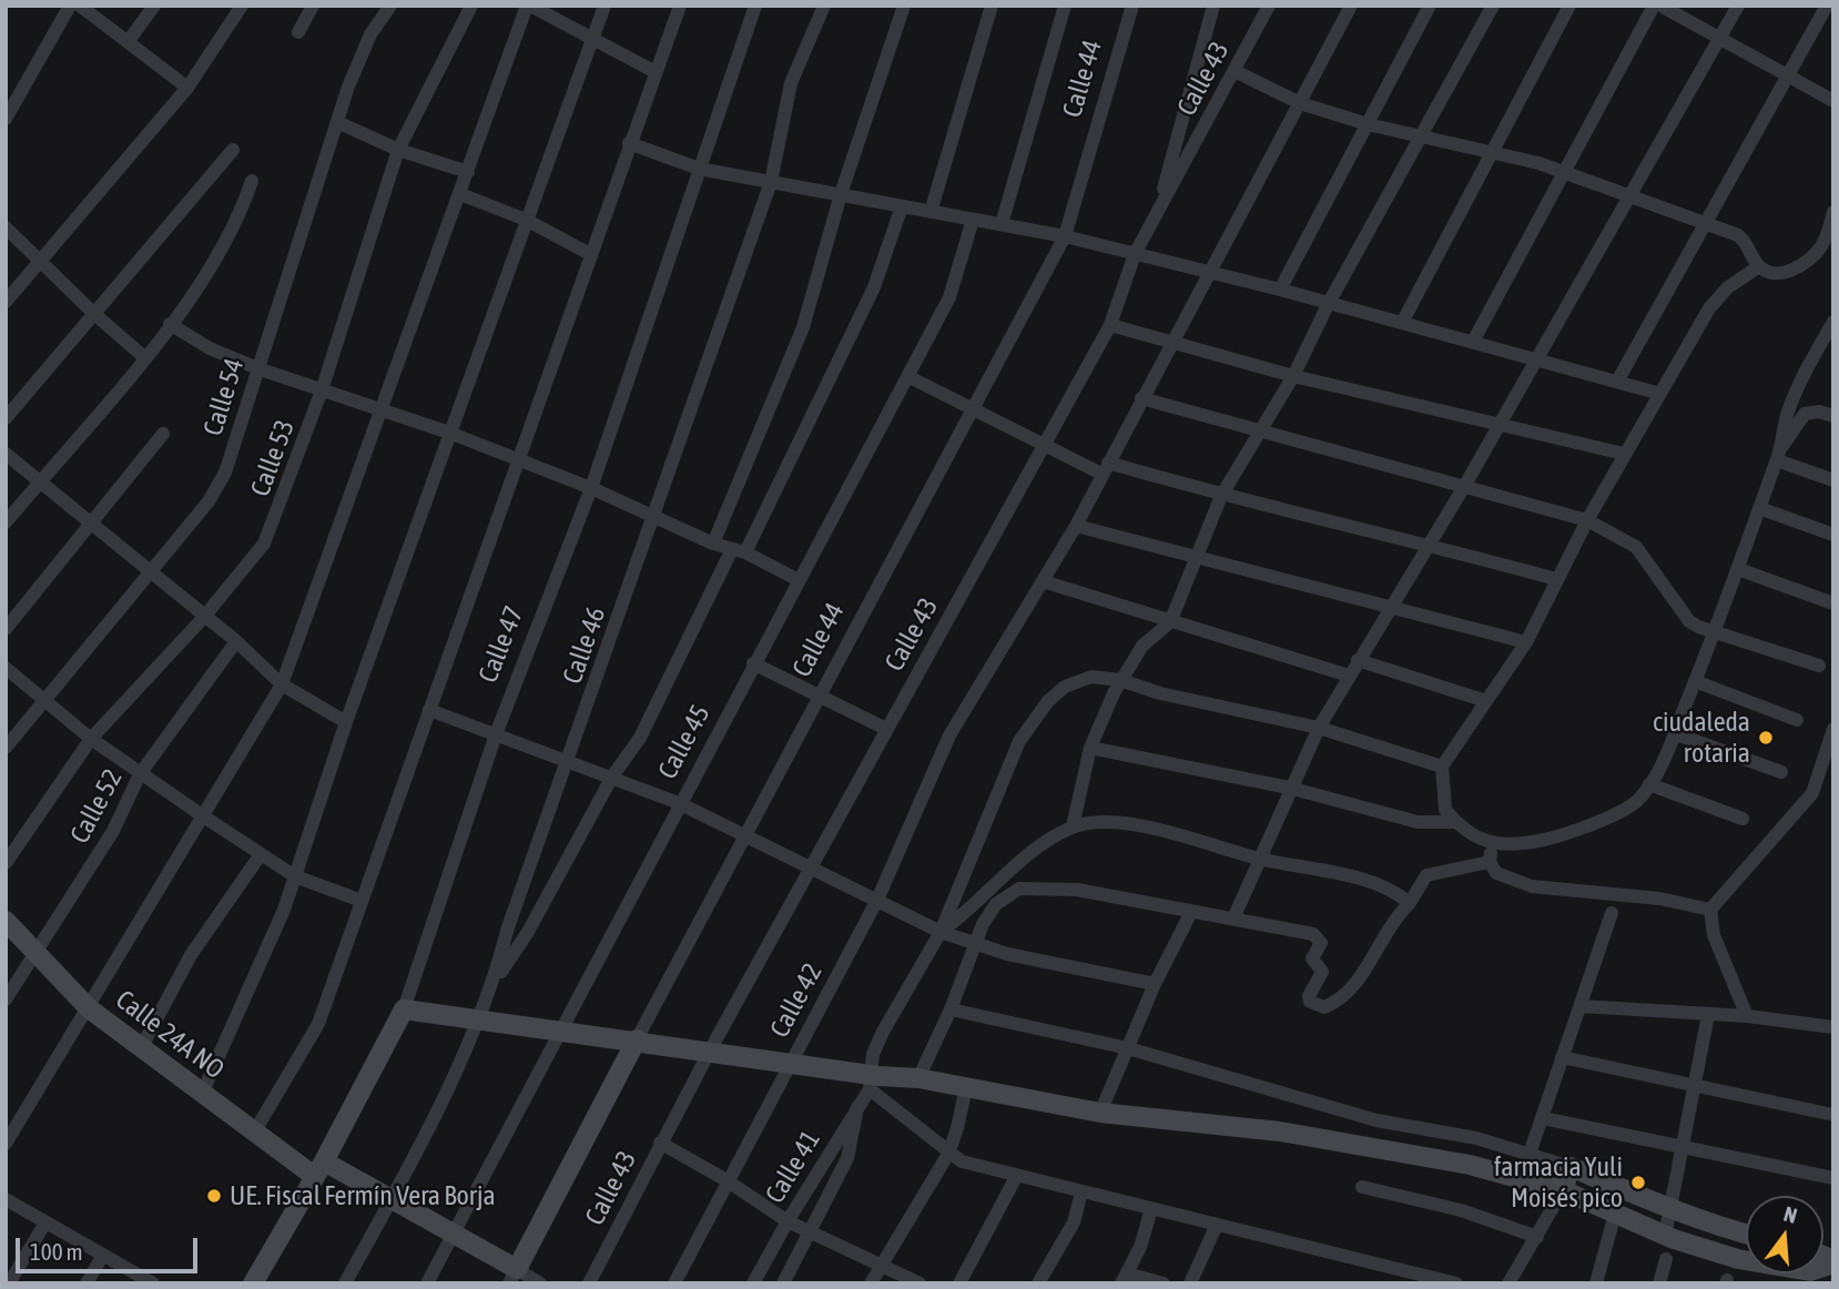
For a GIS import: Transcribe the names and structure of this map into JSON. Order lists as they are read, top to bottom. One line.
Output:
{"streets":{"street":["Calle 44","Calle 43","Calle 54","Calle 53","Calle 47","Calle 46","Calle 45","Calle 52","Calle 42","Calle 24A NO","Calle 41"]},"crossings":[["Calle 44","Calle 24A NO"],["Calle 47","Calle 24A NO"],["Calle 46","Calle 24A NO"],["Calle 45","Calle 24A NO"],["Calle 52","Calle 24A NO"]],"places":["ciudaleda rotaria","farmacia Yuli Moisés pico","UE. Fiscal Fermín Vera Borja"],"scale_bar":"100 m","north":"top"}
